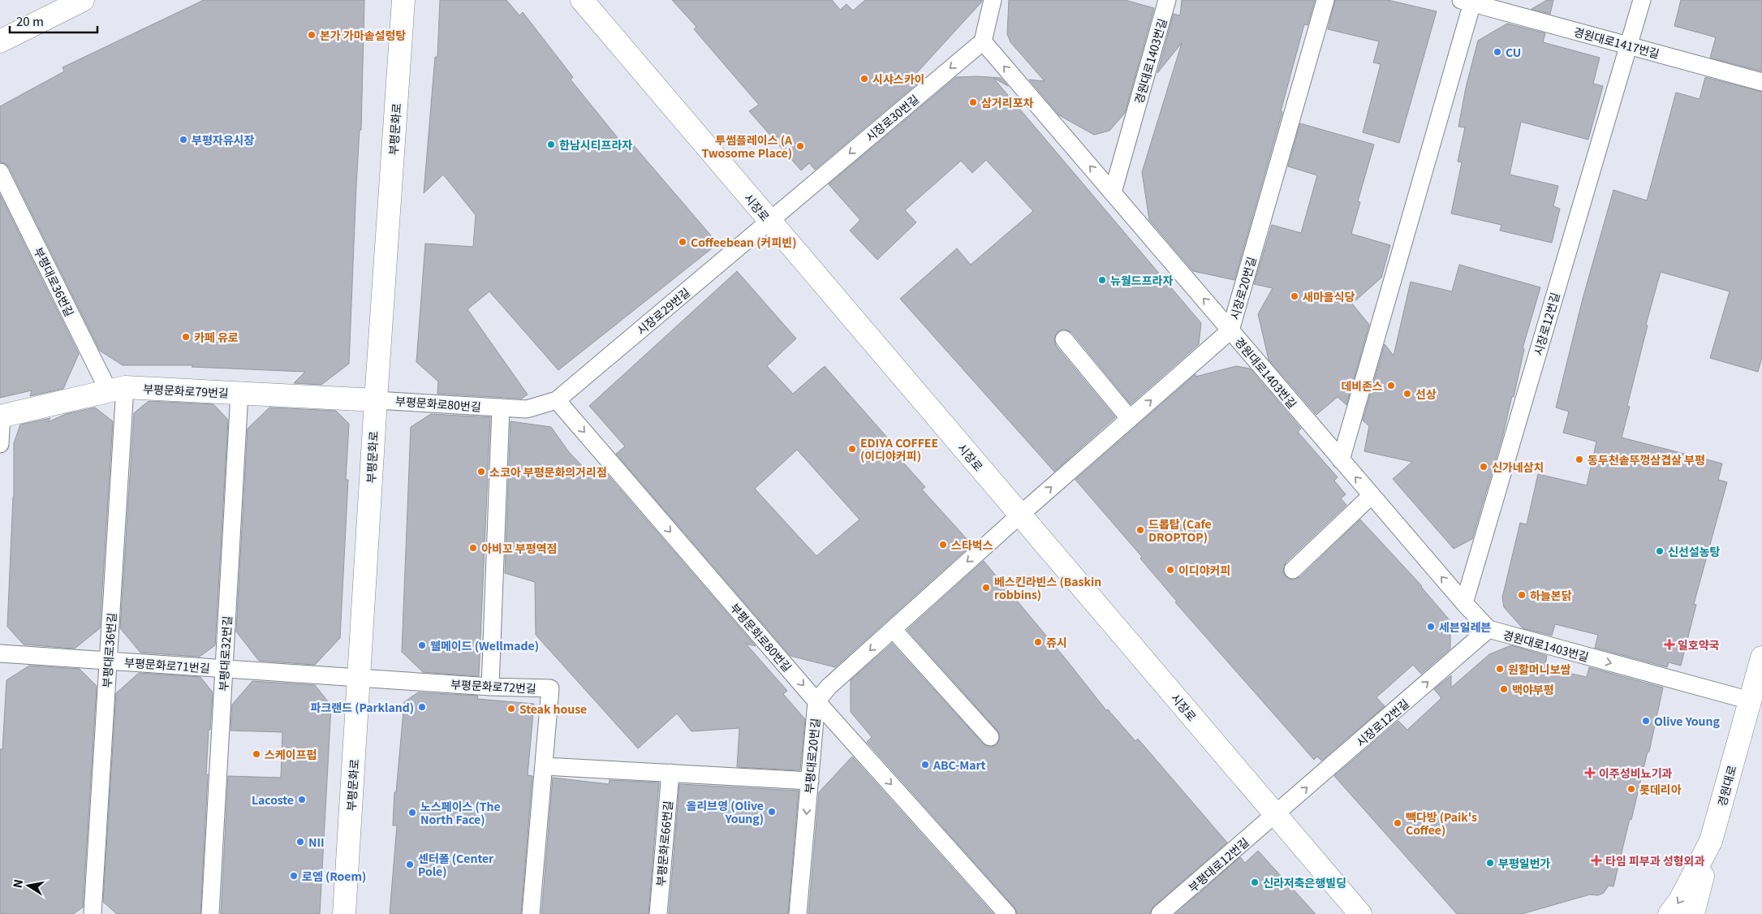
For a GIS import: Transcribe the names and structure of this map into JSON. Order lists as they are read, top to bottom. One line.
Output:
{"streets":{"street":["부평문화로","시장로","부평문화로79번길","경원대로"],"lane":["경원대로1417번길","경원대로1403번길","시장로30번길","부평대로36번길","시장로20번길","시장로29번길","시장로12번길","부평문화로80번길","부평대로32번길","부평문화로71번길","부평문화로72번길","부평대로20번길","부평문화로66번길","부평대로12번길"]},"crossings":[["경원대로1417번길","경원대로1403번길"],["경원대로1417번길","시장로12번길"],["경원대로1403번길","시장로30번길"],["경원대로1403번길","시장로20번길"],["경원대로1403번길","시장로12번길"],["경원대로1403번길","경원대로"],["시장로30번길","시장로"],["시장로30번길","시장로29번길"],["부평문화로","부평문화로79번길"],["부평문화로","부평문화로80번길"],["부평문화로","부평문화로71번길"],["부평문화로","부평문화로72번길"],["시장로","시장로20번길"],["시장로","시장로29번길"],["시장로","시장로12번길"],["시장로","부평대로12번길"],["부평대로36번길","부평문화로79번길"],["부평대로36번길","부평문화로71번길"],["시장로29번길","부평문화로80번길"],["시장로12번길","부평대로12번길"],["부평문화로79번길","부평문화로80번길"],["부평문화로79번길","부평대로32번길"],["부평문화로80번길","부평대로20번길"],["부평대로32번길","부평문화로71번길"],["부평문화로71번길","부평문화로72번길"]],"one_way":["시장로30번길","시장로20번길","부평문화로80번길","부평대로20번길"],"places":{"other":["본가 가마솥설렁탕","CU","시샤스카이","삼거리포차","부평자유시장","한남시티프라자","투썸플레이스 (A Twosome Place)","Coffeebean (커피빈)","뉴월드프라자","새마을식당","카페 유로","데비존스","선상","EDIYA COFFEE (이디야커피)","동두천솥뚜껑삼겹살 부평","신가네삼치","소코아 부평문화의거리점","드롭탑 (Cafe DROPTOP)","스타벅스","아비꼬 부평역점","신선설농탕","이디야커피","베스킨라빈스 (Baskin robbins)","하늘본닭","세븐일레븐","쥬시","웰메이드 (Wellmade)","원할머니보쌈","백야부평","파크랜드 (Parkland)","Steak house","Olive Young","스케이프펍","ABC-Mart","롯데리아","Lacoste","올리브영 (Olive Young)","노스페이스 (The North Face)","빽다방 (Paik's Coffee)","NII","부평일번가","센터폴 (Center Pole)","로엠 (Roem)","신라저축은행빌딩"],"health":["일호약국","이주성비뇨기과","타임 피부과 성형외과"]},"scale_bar":"20 m","north":"left"}
